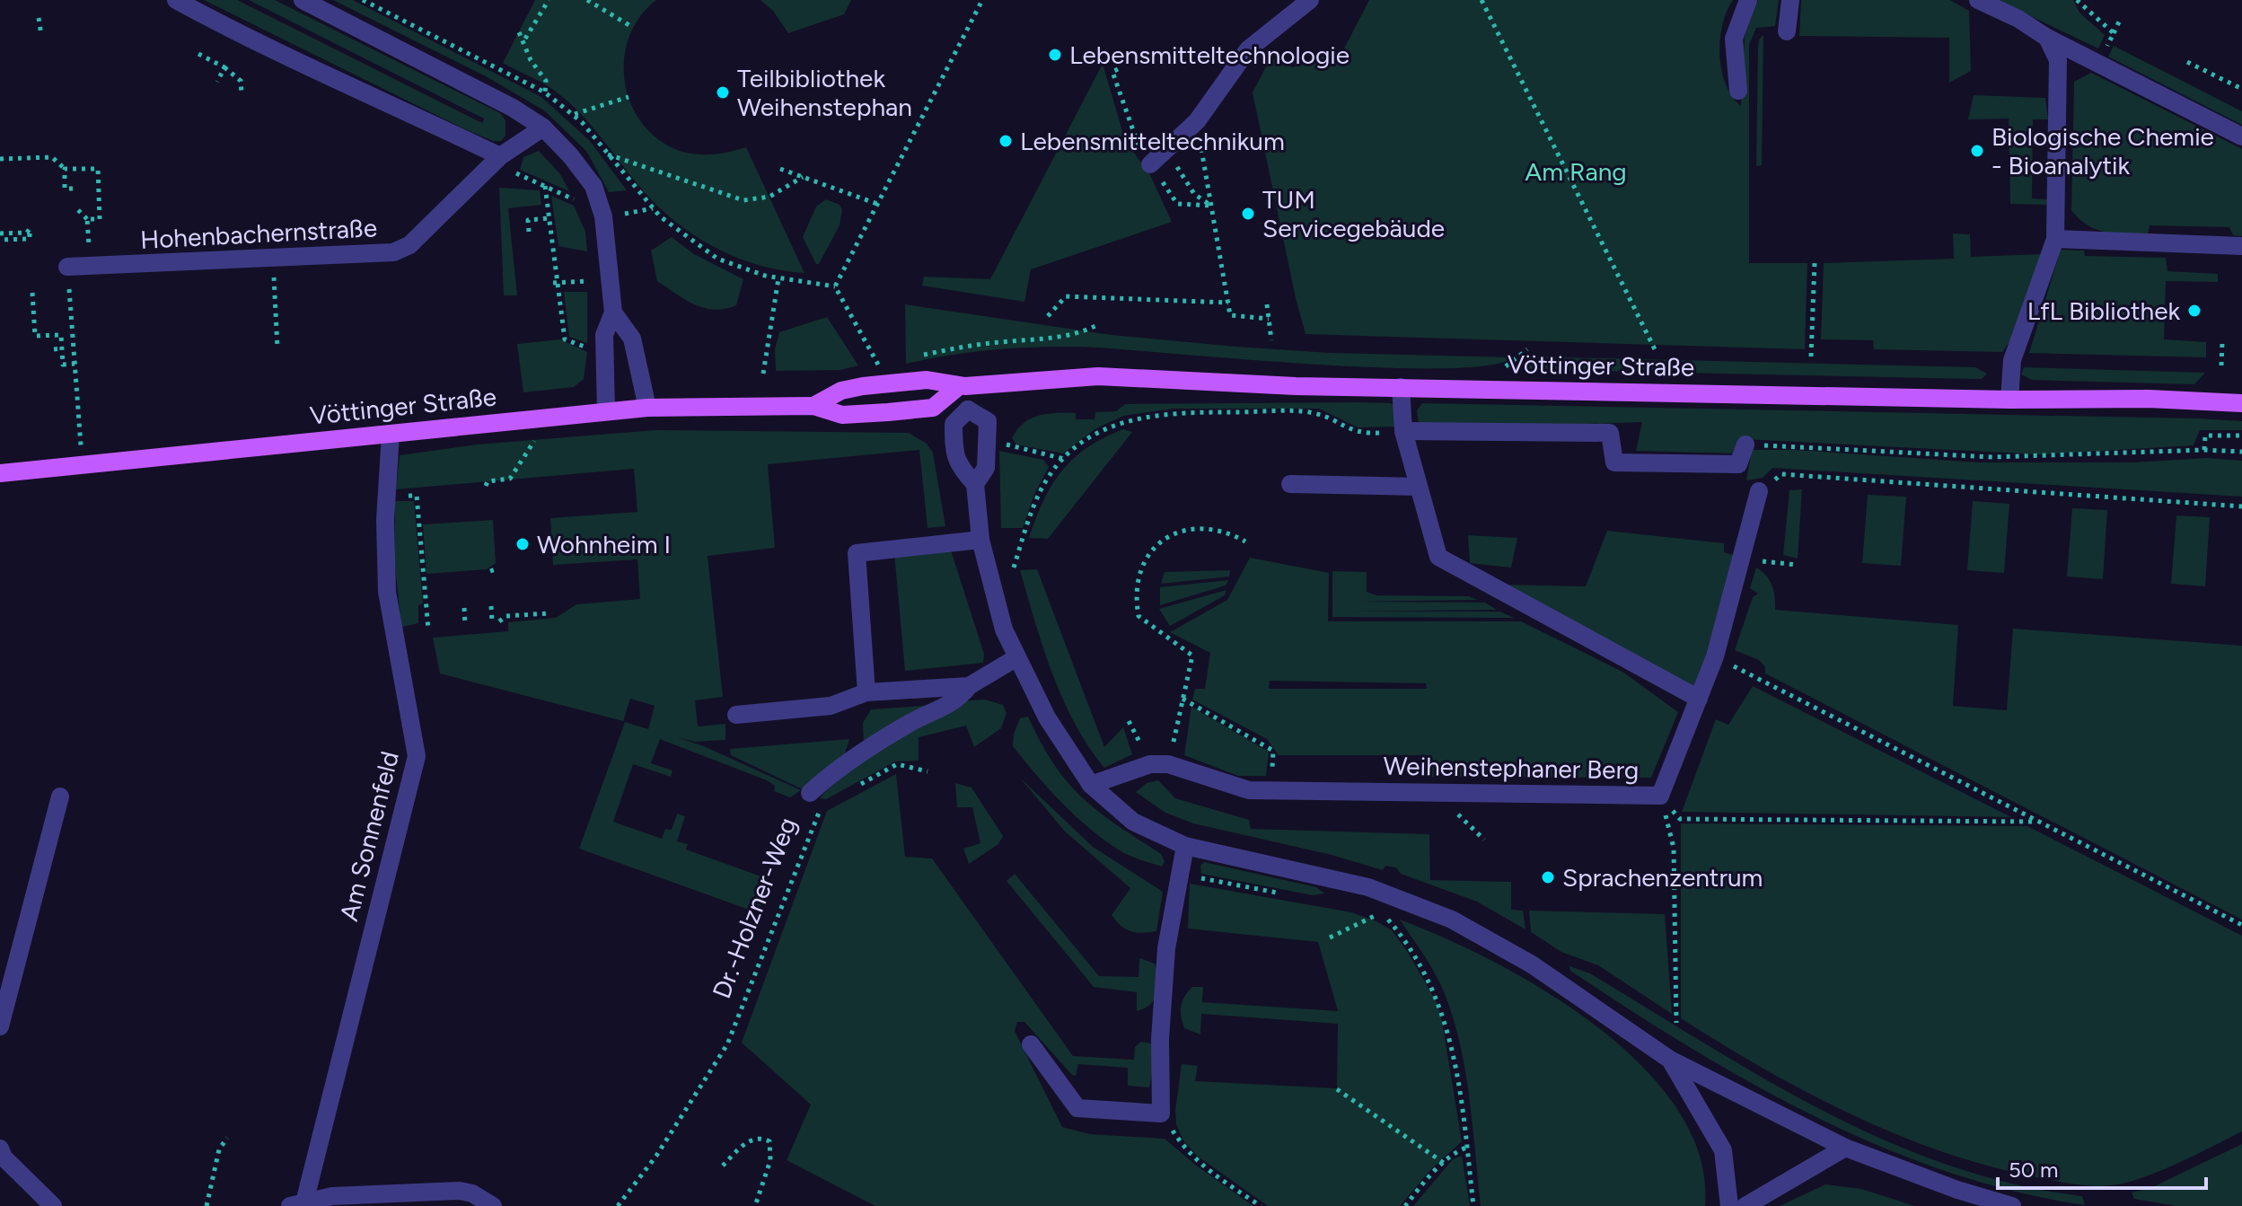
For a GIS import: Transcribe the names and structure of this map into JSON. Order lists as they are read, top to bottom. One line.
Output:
{"streets":{"main road":["Vöttinger Straße"],"street":["Hohenbachernstraße","Weihenstephaner Berg","Am Sonnenfeld","Dr.-Holzner-Weg"]},"crossings":[["Vöttinger Straße","Am Sonnenfeld"]],"parks":["Am Rang"],"places":["Lebensmitteltechnologie","Teilbibliothek Weihenstephan","Lebensmitteltechnikum","Biologische Chemie - Bioanalytik","TUM Servicegebäude","LfL Bibliothek","Wohnheim I","Sprachenzentrum"],"scale_bar":"50 m"}
